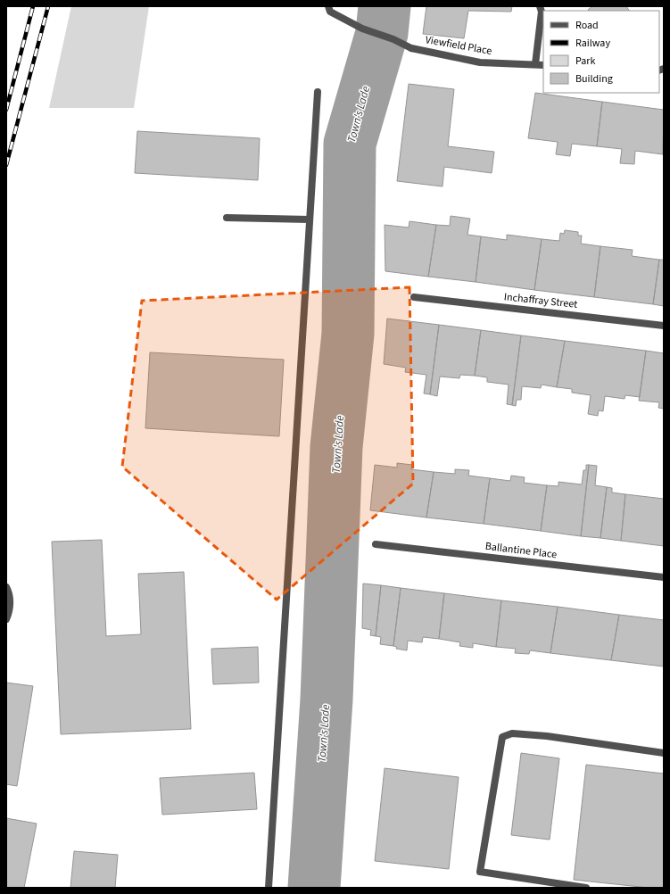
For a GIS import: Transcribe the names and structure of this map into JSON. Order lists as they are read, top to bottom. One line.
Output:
{"streets":{"street":["Viewfield Place","Inchaffray Street","Ballantine Place"]},"water":["Town's Lade"],"legend":["Road","Railway","Park","Building"]}
